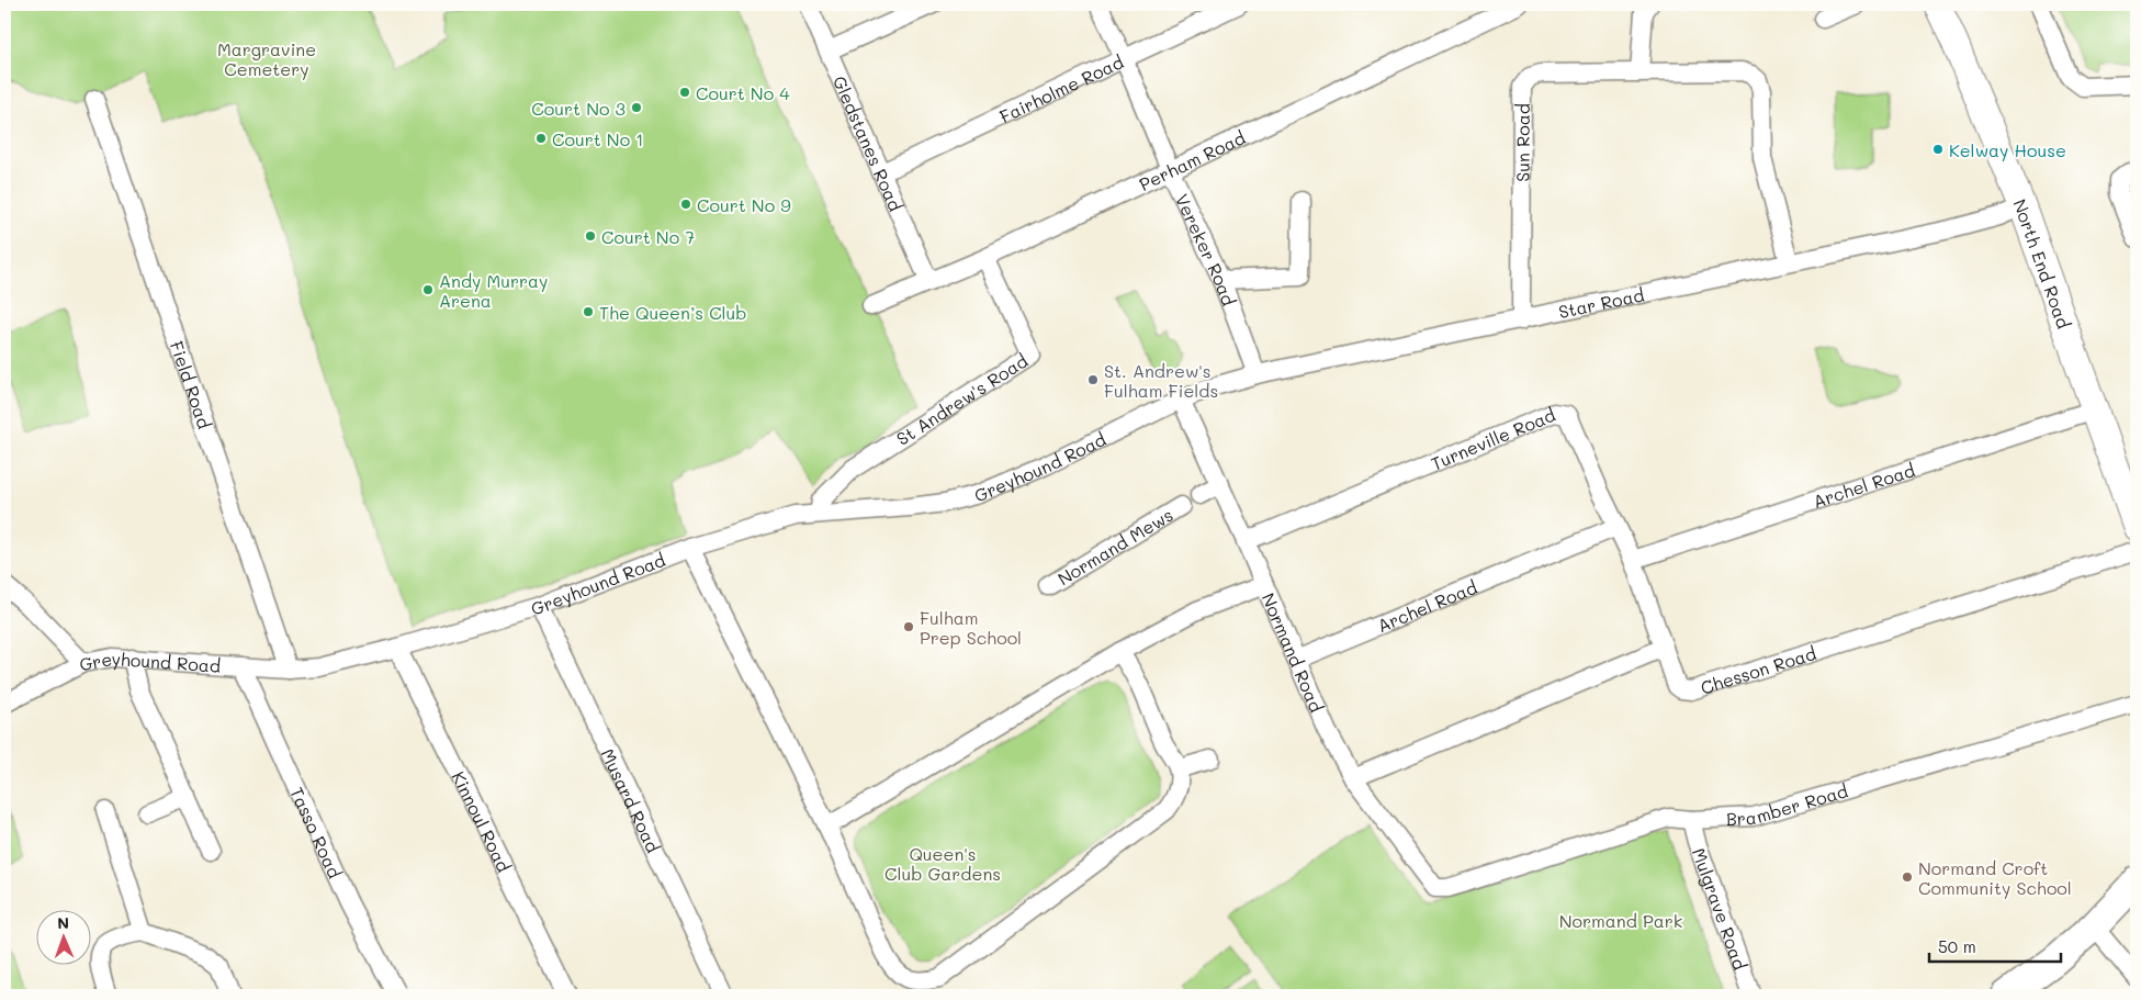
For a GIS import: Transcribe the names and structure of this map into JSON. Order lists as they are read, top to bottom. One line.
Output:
{"streets":{"main road":["North End Road"],"street":["Fairholme Road","Sun Road","Gledstanes Road","Perham Road","Vereker Road","Star Road","Field Road","St Andrew's Road","Turneville Road","Greyhound Road","Archel Road","Normand Mews","Normand Road","Chesson Road","Musard Road","Bramber Road","Kinnoul Road","Tasso Road","Mulgrave Road"]},"crossings":[["Fairholme Road","Gledstanes Road"],["Fairholme Road","Vereker Road"],["Sun Road","Star Road"],["Gledstanes Road","Perham Road"],["Perham Road","Vereker Road"],["Perham Road","St Andrew's Road"],["Vereker Road","Star Road"],["North End Road","Star Road"],["North End Road","Archel Road"],["Star Road","Greyhound Road"],["Star Road","Normand Road"],["Field Road","Greyhound Road"],["St Andrew's Road","Greyhound Road"],["Turneville Road","Archel Road"],["Turneville Road","Normand Road"],["Turneville Road","Chesson Road"],["Greyhound Road","Normand Road"],["Greyhound Road","Musard Road"],["Greyhound Road","Kinnoul Road"],["Greyhound Road","Tasso Road"],["Archel Road","Normand Road"],["Normand Road","Bramber Road"],["Bramber Road","Mulgrave Road"]],"parks":["Margravine Cemetery","Queen's Club Gardens","Normand Park"],"places":["Court No 4","Court No 3","Court No 1","Kelway House","Court No 9","Court No 7","Andy Murray Arena","The Queen’s Club","St. Andrew's Fulham Fields","Fulham Prep School","Normand Croft Community School"],"scale_bar":"50 m","north":"top"}
